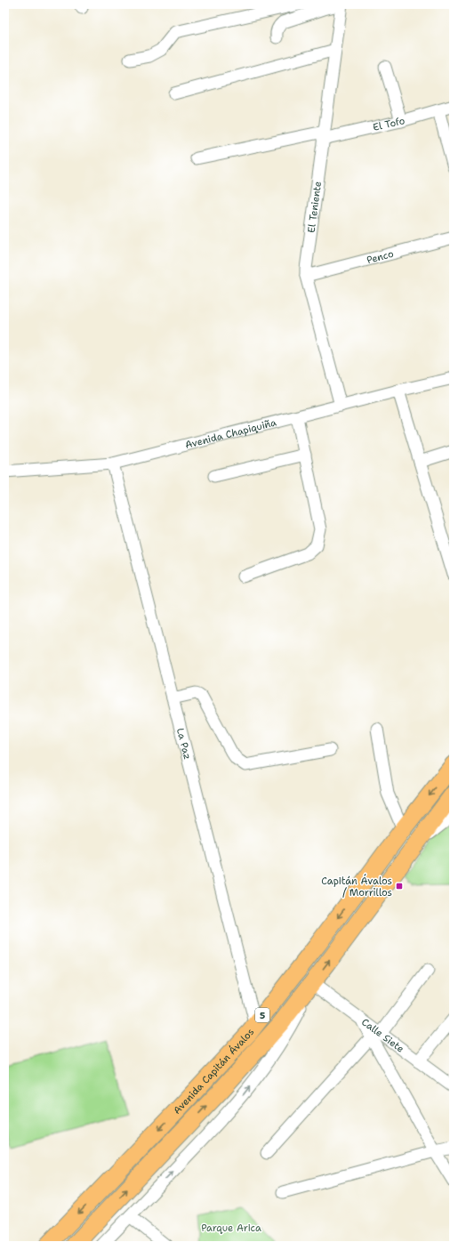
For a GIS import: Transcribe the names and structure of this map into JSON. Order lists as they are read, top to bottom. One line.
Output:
{"streets":{"highway":["5","Avenida Capitán Ávalos"],"street":["El Tofo","El Teniente","Penco","Avenida Chapiquiña","La Paz","Calle Siete"]},"crossings":[["El Tofo","El Teniente"],["El Teniente","Penco"],["El Teniente","Avenida Chapiquiña"],["Avenida Chapiquiña","La Paz"],["La Paz","Avenida Capitán Ávalos"],["Calle Siete","Avenida Capitán Ávalos"]],"parks":["Parque Arica"],"places":{"transit":["Capitán Ávalos / Morrillos"]}}
